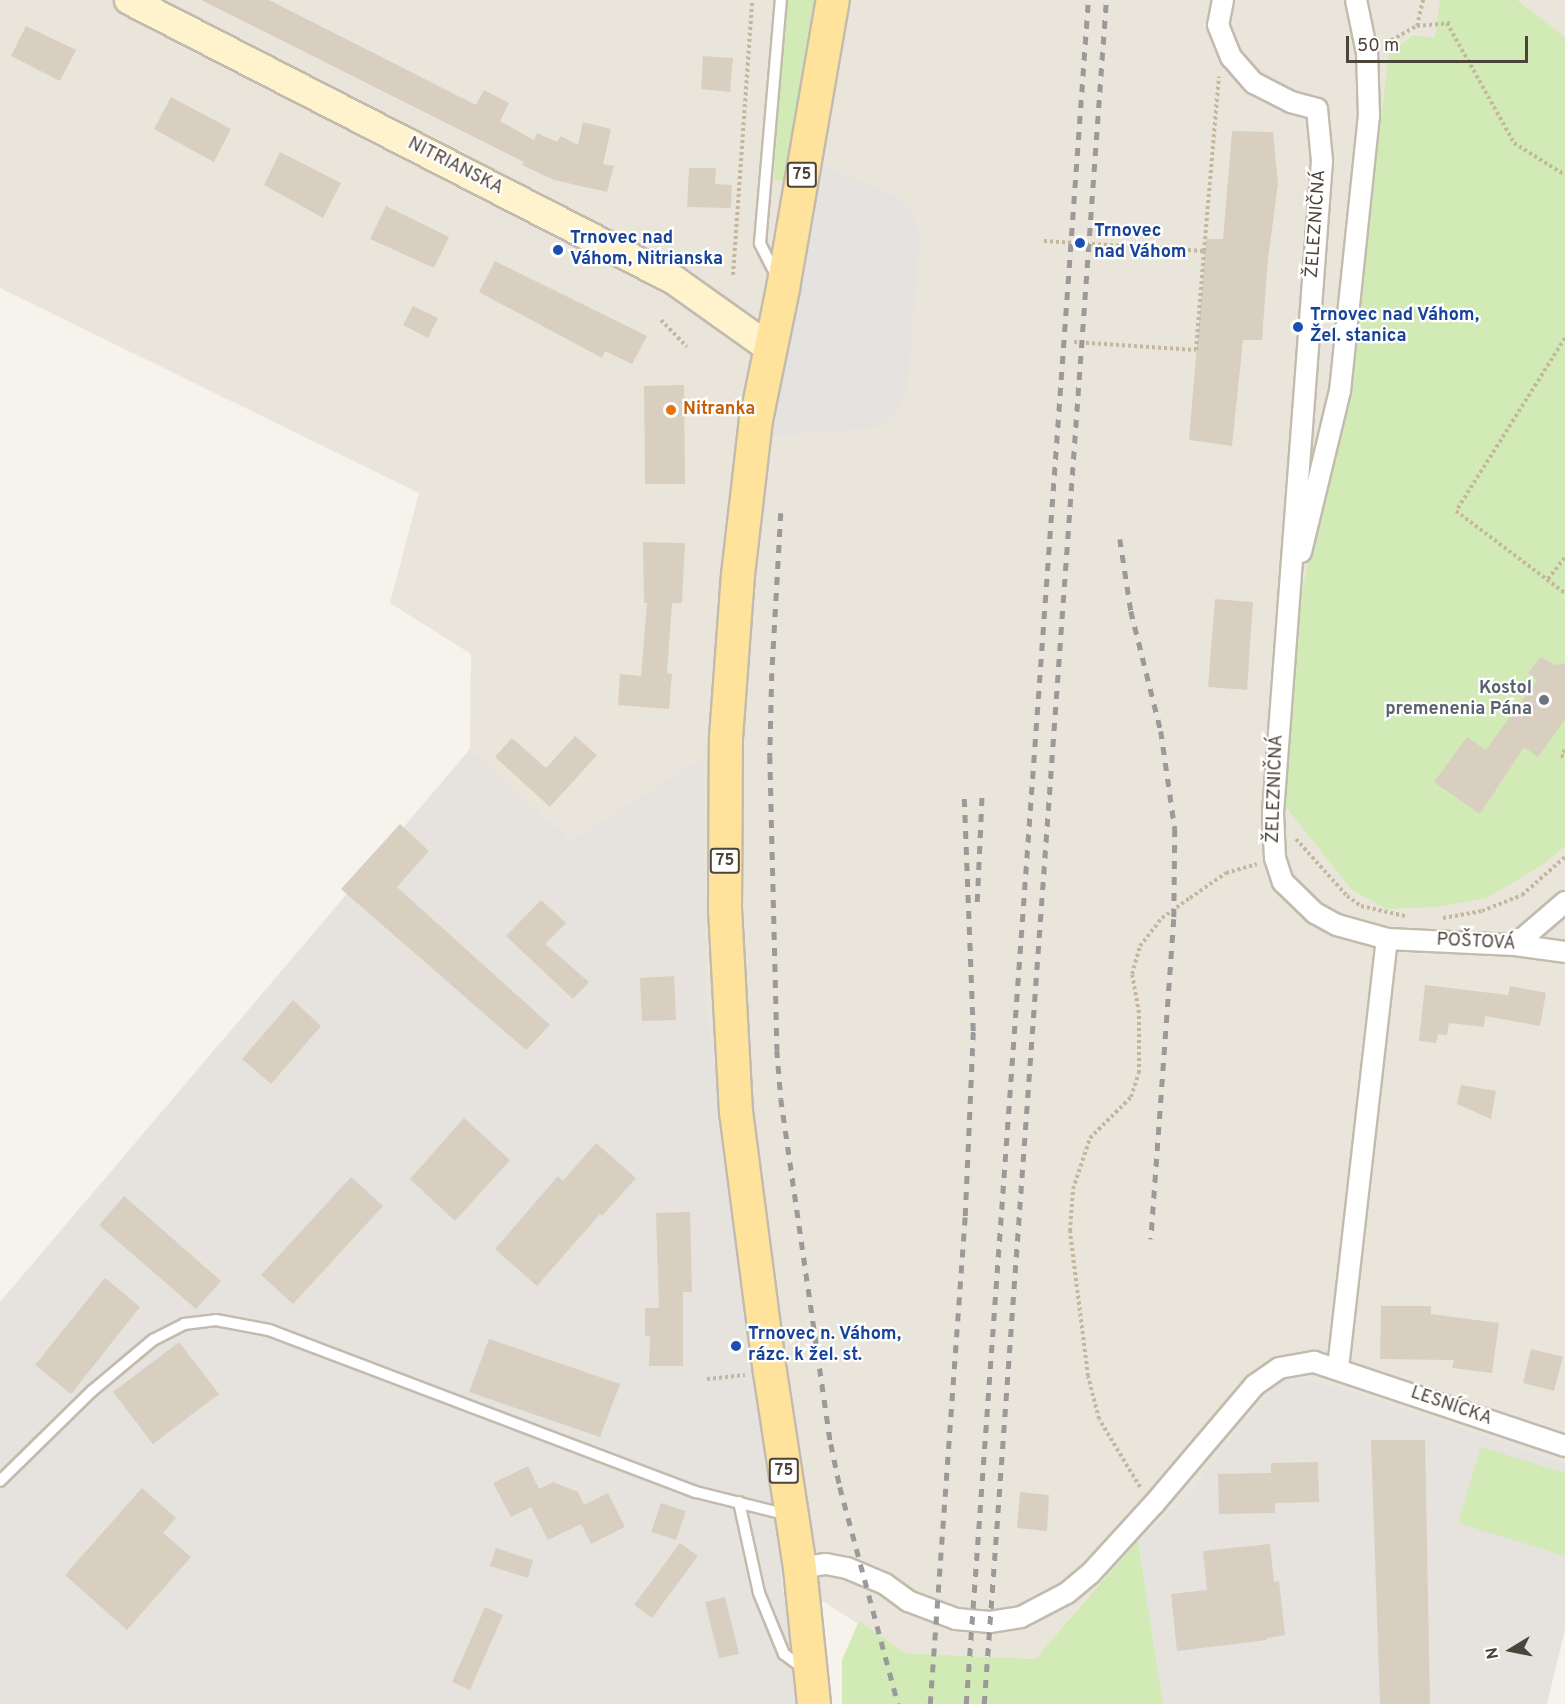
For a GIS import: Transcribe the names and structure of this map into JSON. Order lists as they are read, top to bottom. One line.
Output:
{"streets":{"main road":["NITRIANSKA","75"],"street":["ŽELEZNIČNÁ","POŠTOVÁ","LESNÍCKA"]},"crossings":[["NITRIANSKA","75"],["75","LESNÍCKA"],["ŽELEZNIČNÁ","POŠTOVÁ"]],"places":["Trnovec nad Váhom","Trnovec nad Váhom, Nitrianska","Trnovec nad Váhom, Žel. stanica","Nitranka","Kostol premenenia Pána","Trnovec n. Váhom, rázc. k žel. st."],"scale_bar":"50 m","north":"left"}
